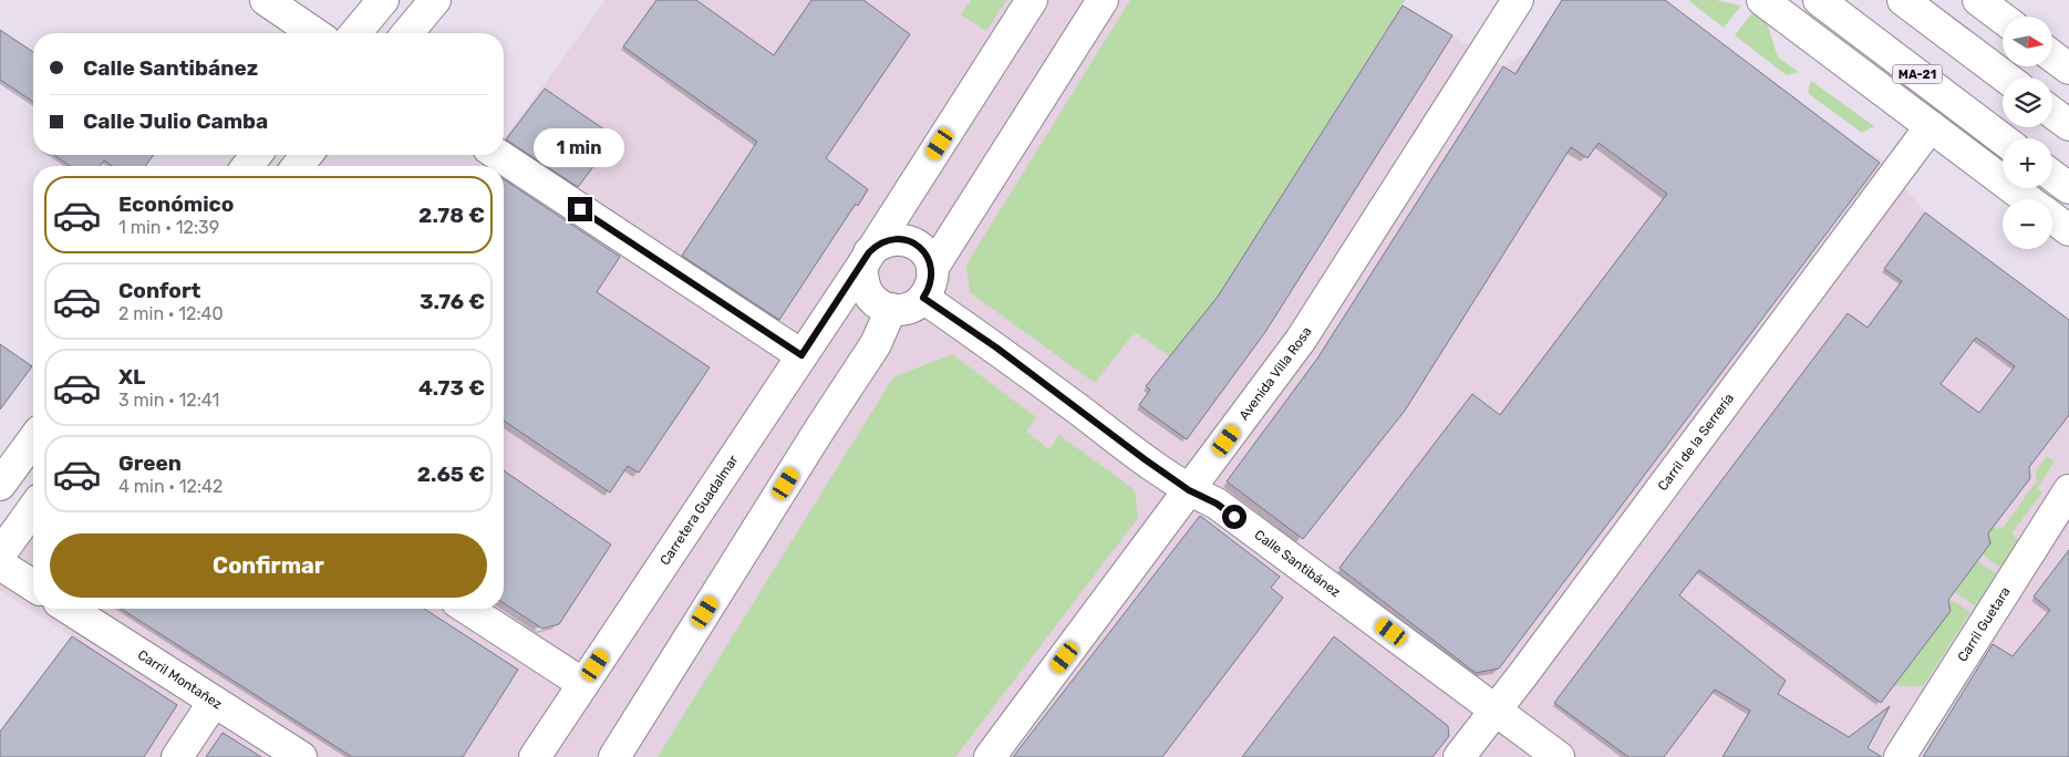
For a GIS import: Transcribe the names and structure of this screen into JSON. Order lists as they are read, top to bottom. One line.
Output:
{"streets":{"main road":["MA-21","Avenida Villa Rosa","Carril de la Serrería","Carretera Guadalmar","Calle Santibánez","Carril Guetara","Carril Montañez"]},"crossings":[["Avenida Villa Rosa","Calle Santibánez"],["Carril de la Serrería","Calle Santibánez"],["Carretera Guadalmar","Calle Santibánez"]],"north":"right","page":{"map_buttons":["+","−"],"banner":["Calle Santibánez","Calle Julio Camba"],"bubble":"1 min","list":[{"name":"Económico","note":"1 min · 12:39","value":"2.78 €"},{"name":"Confort","note":"2 min · 12:40","value":"3.76 €"},{"name":"XL","note":"3 min · 12:41","value":"4.73 €"},{"name":"Green","note":"4 min · 12:42","value":"2.65 €"}],"buttons":"Confirmar"}}
